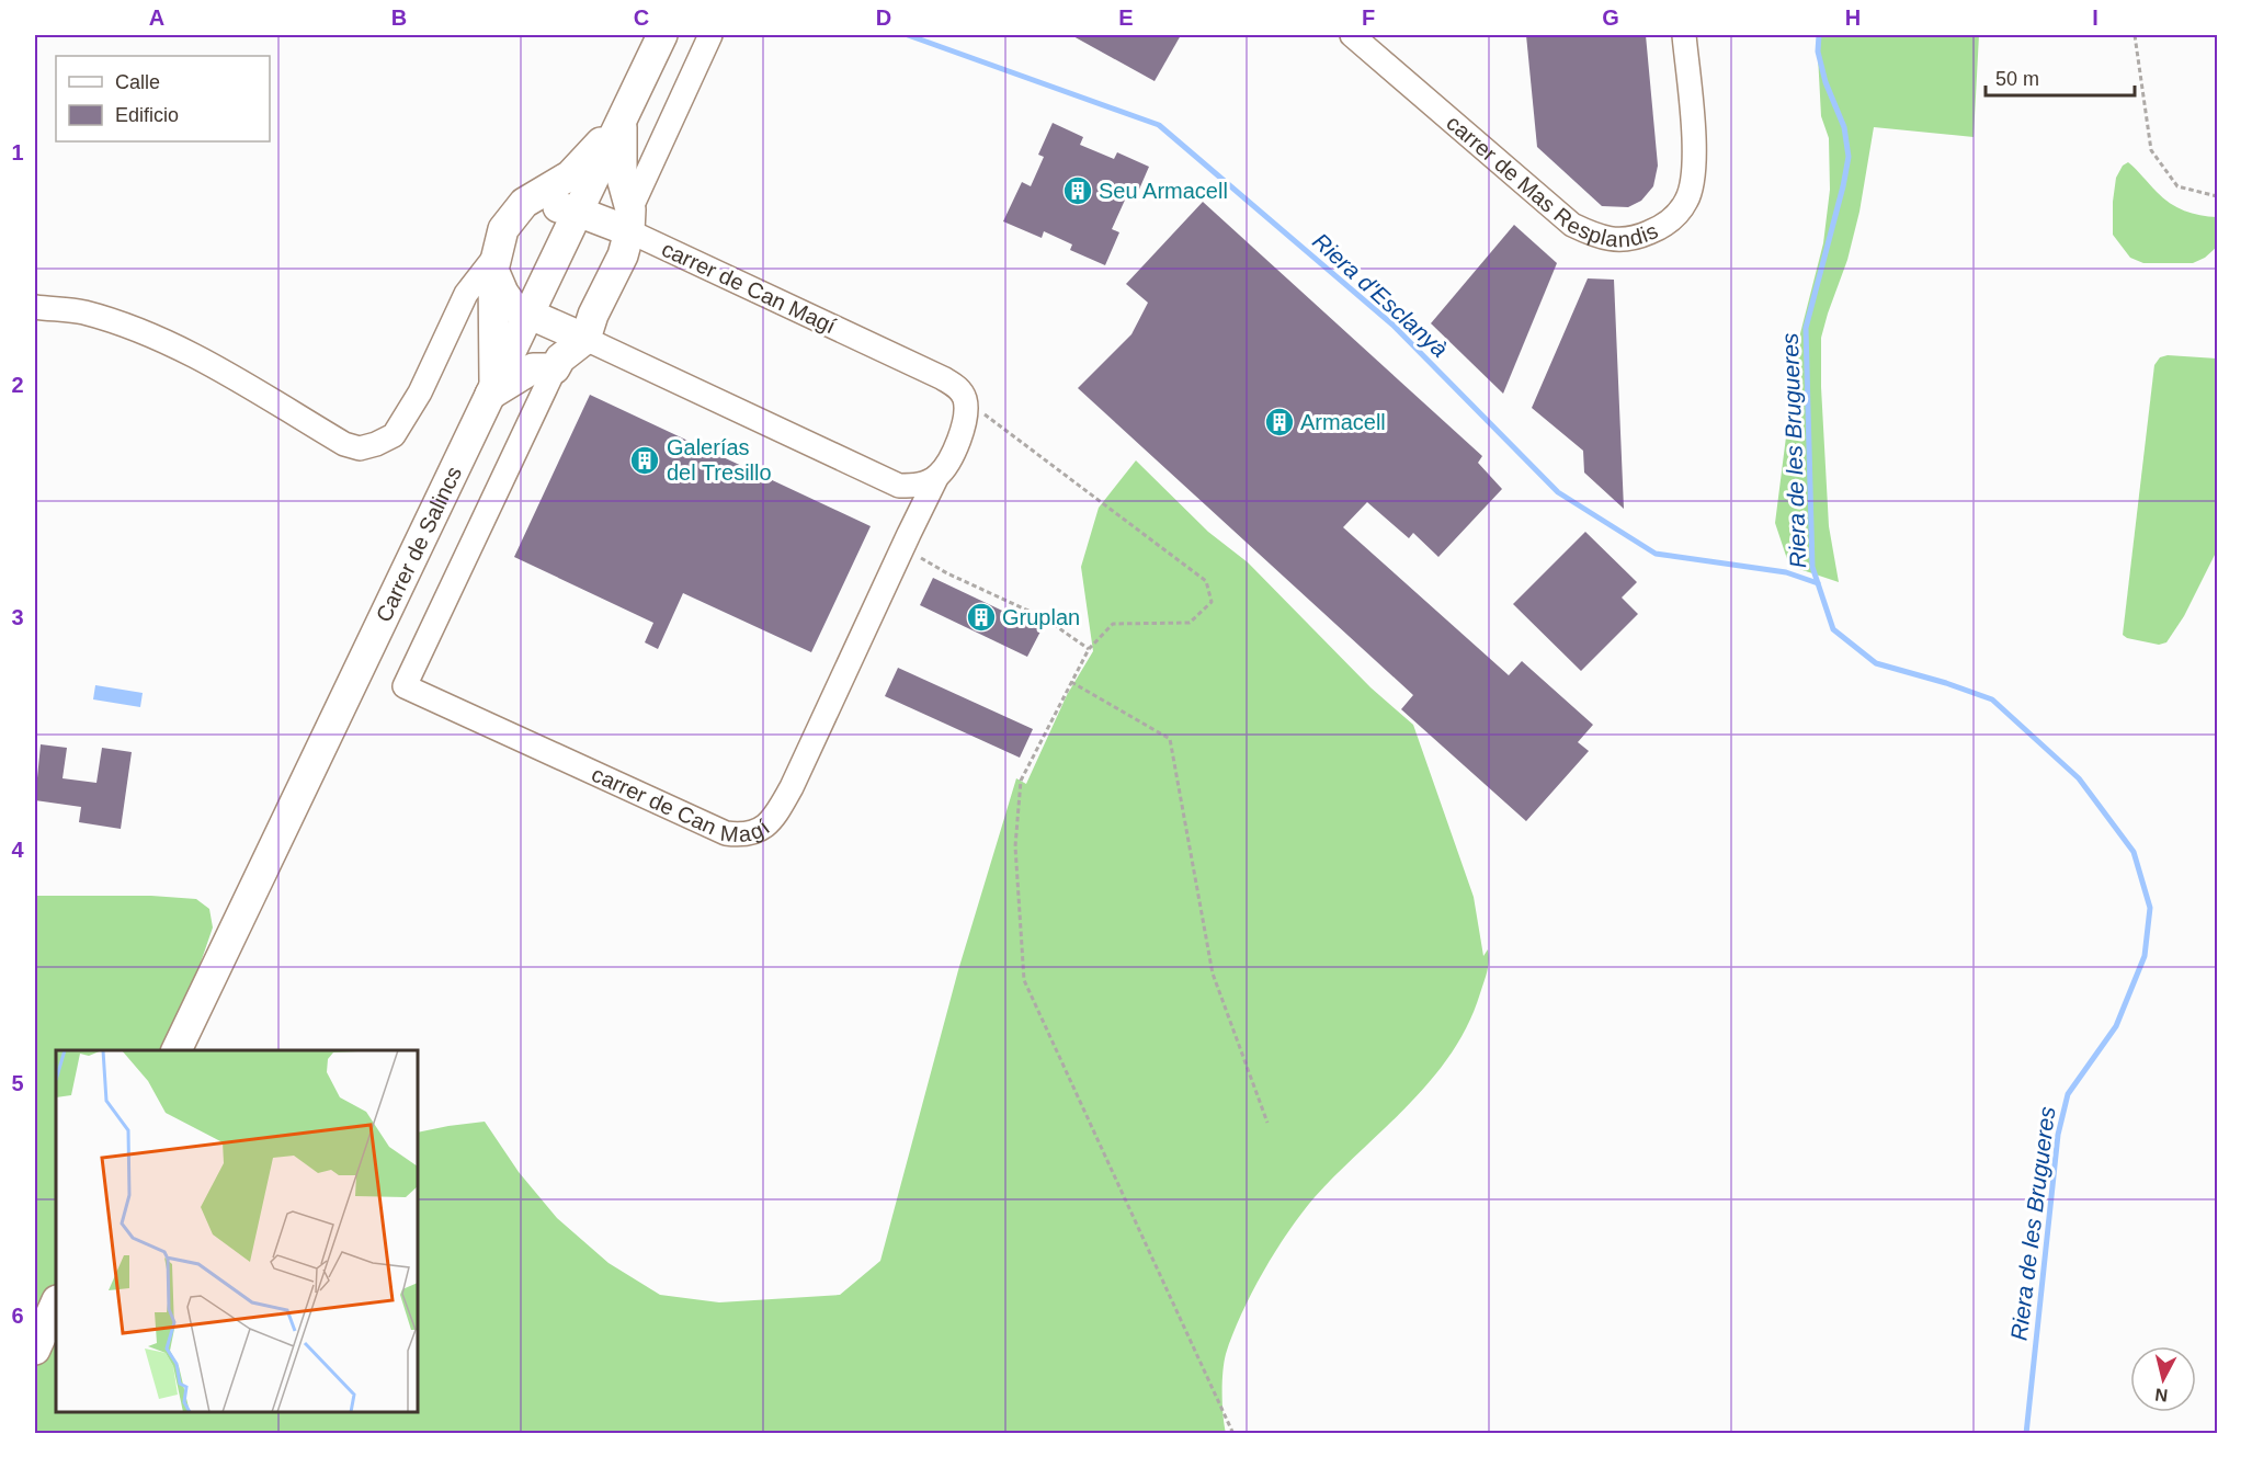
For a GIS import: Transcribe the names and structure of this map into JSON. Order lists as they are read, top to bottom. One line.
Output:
{"streets":{"main road":["Carrer de Salincs"],"street":["carrer de Mas Resplandis","carrer de Can Magí"]},"water":["Riera d'Esclanyà","Riera de les Brugueres"],"places":{"building":["Seu Armacell","Armacell","Galerías del Tresillo","Gruplan"]},"legend":["Calle","Edificio"],"scale_bar":"50 m","north":"bottom","grid":{"columns":["A","B","C","D","E","F","G","H","I"],"rows":["1","2","3","4","5","6"]}}
